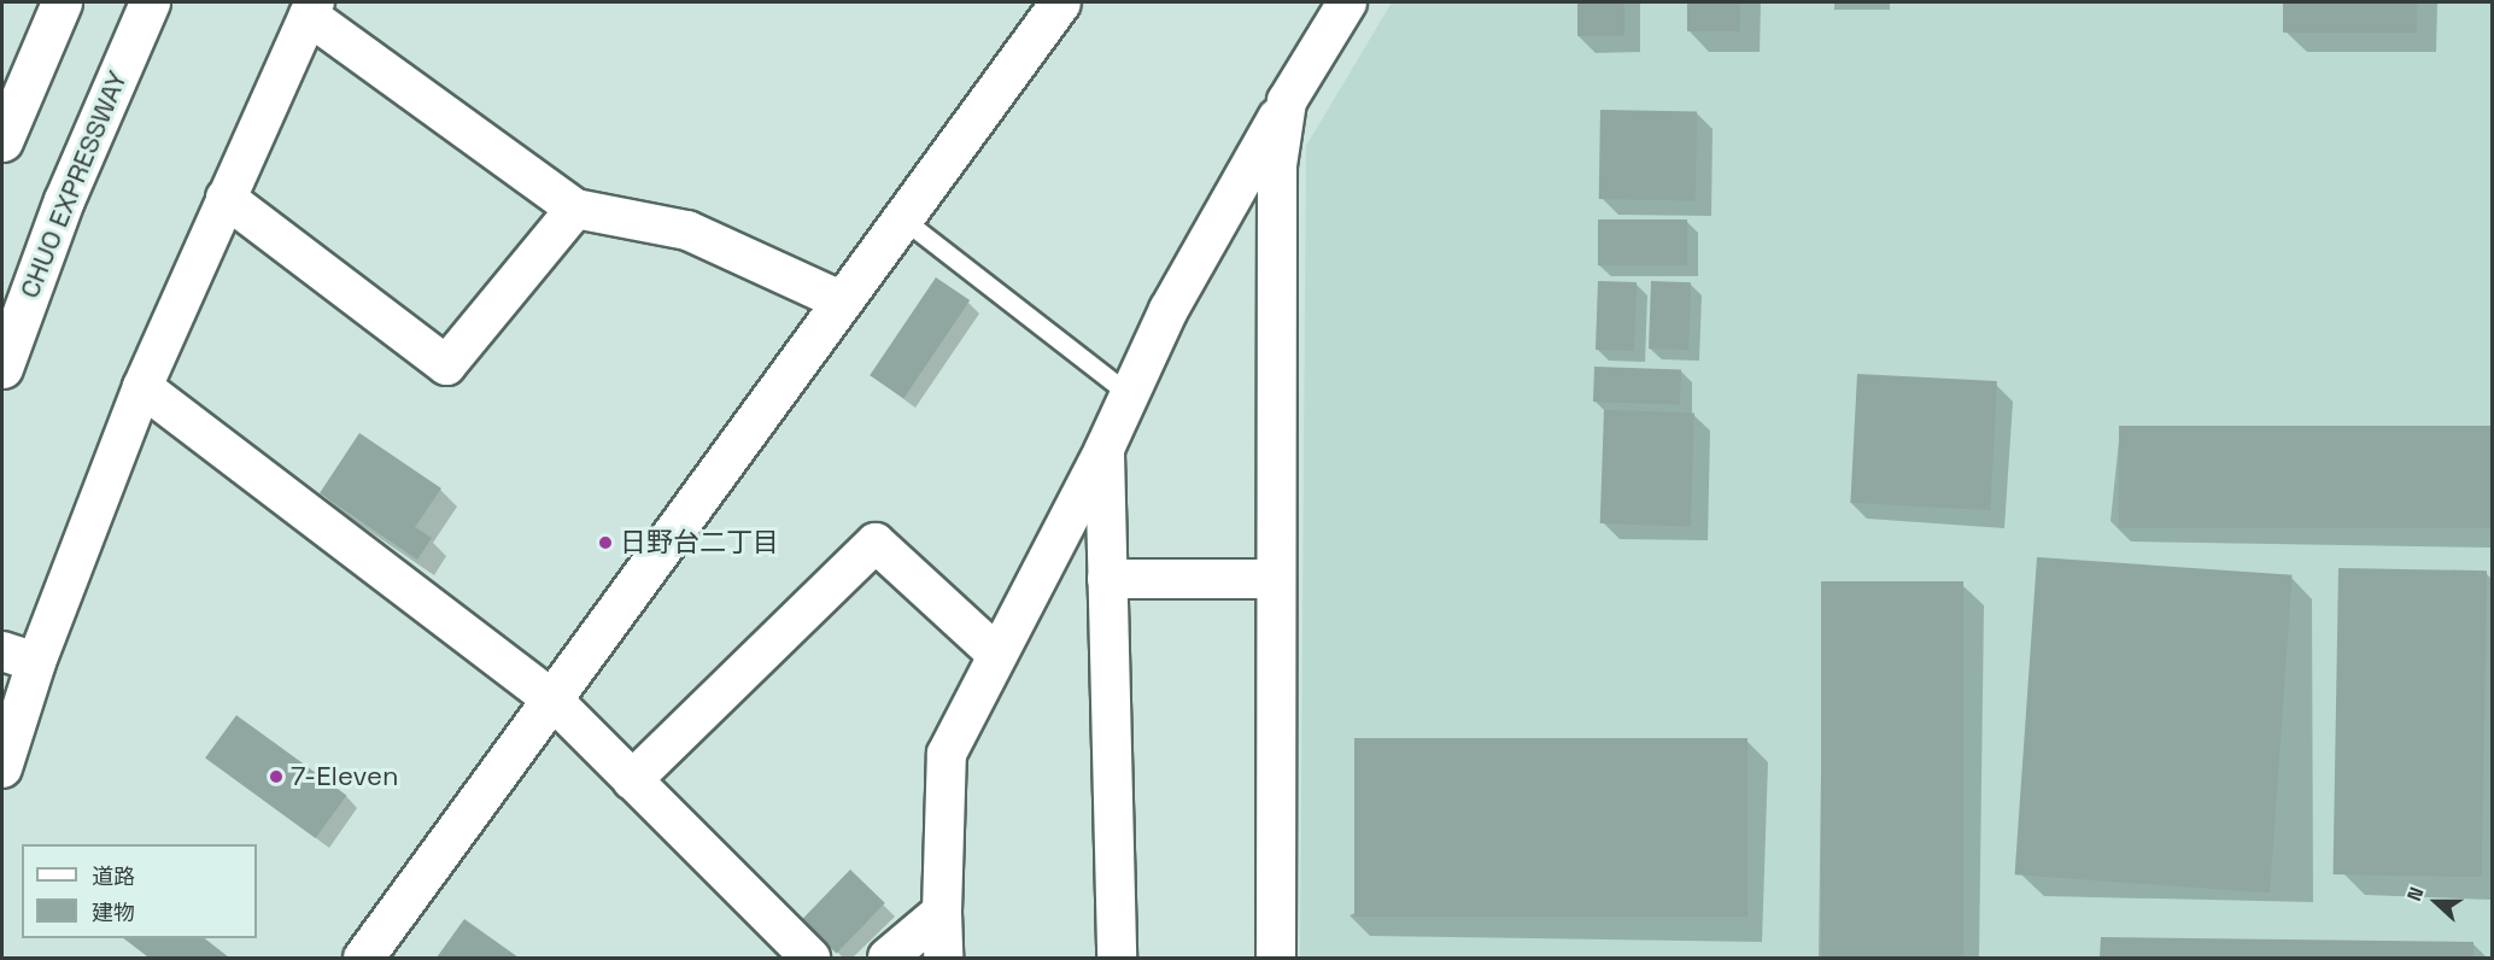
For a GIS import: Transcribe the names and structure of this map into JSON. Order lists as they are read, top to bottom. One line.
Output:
{"streets":{"main road":["CHUO EXPRESSWAY"]},"places":["日野台二丁目","7-Eleven"],"legend":["道路","建物"],"north":"left"}
